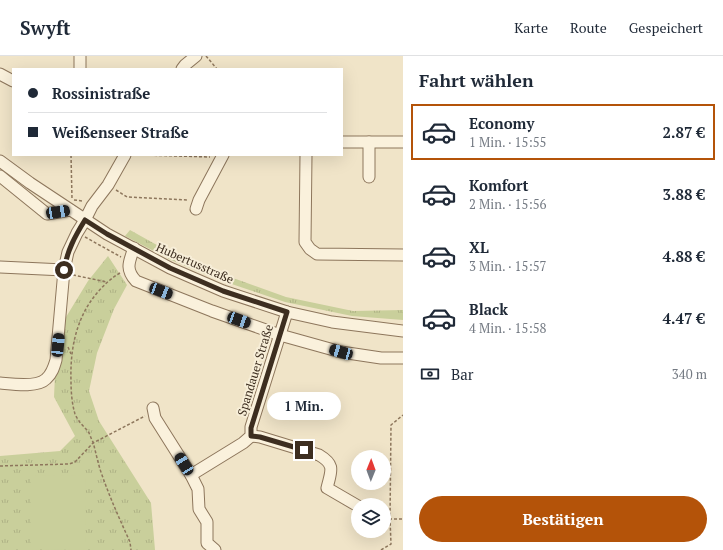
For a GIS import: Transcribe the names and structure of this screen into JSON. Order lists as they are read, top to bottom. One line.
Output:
{"streets":{"street":["Hubertusstraße","Spandauer Straße"]},"crossings":[["Hubertusstraße","Spandauer Straße"]],"north":"top","page":{"header":"Swyft","nav":["Karte","Route","Gespeichert"],"heading":"Fahrt wählen","banner":["Rossinistraße","Weißenseer Straße"],"list":[{"name":"Economy","note":"1 Min. · 15:55","value":"2.87 €"},{"name":"Komfort","note":"2 Min. · 15:56","value":"3.88 €"},{"name":"XL","note":"3 Min. · 15:57","value":"4.88 €"},{"name":"Black","note":"4 Min. · 15:58","value":"4.47 €"}],"pay":["Bar","340 m"],"bubble":"1 Min.","buttons":"Bestätigen"}}
